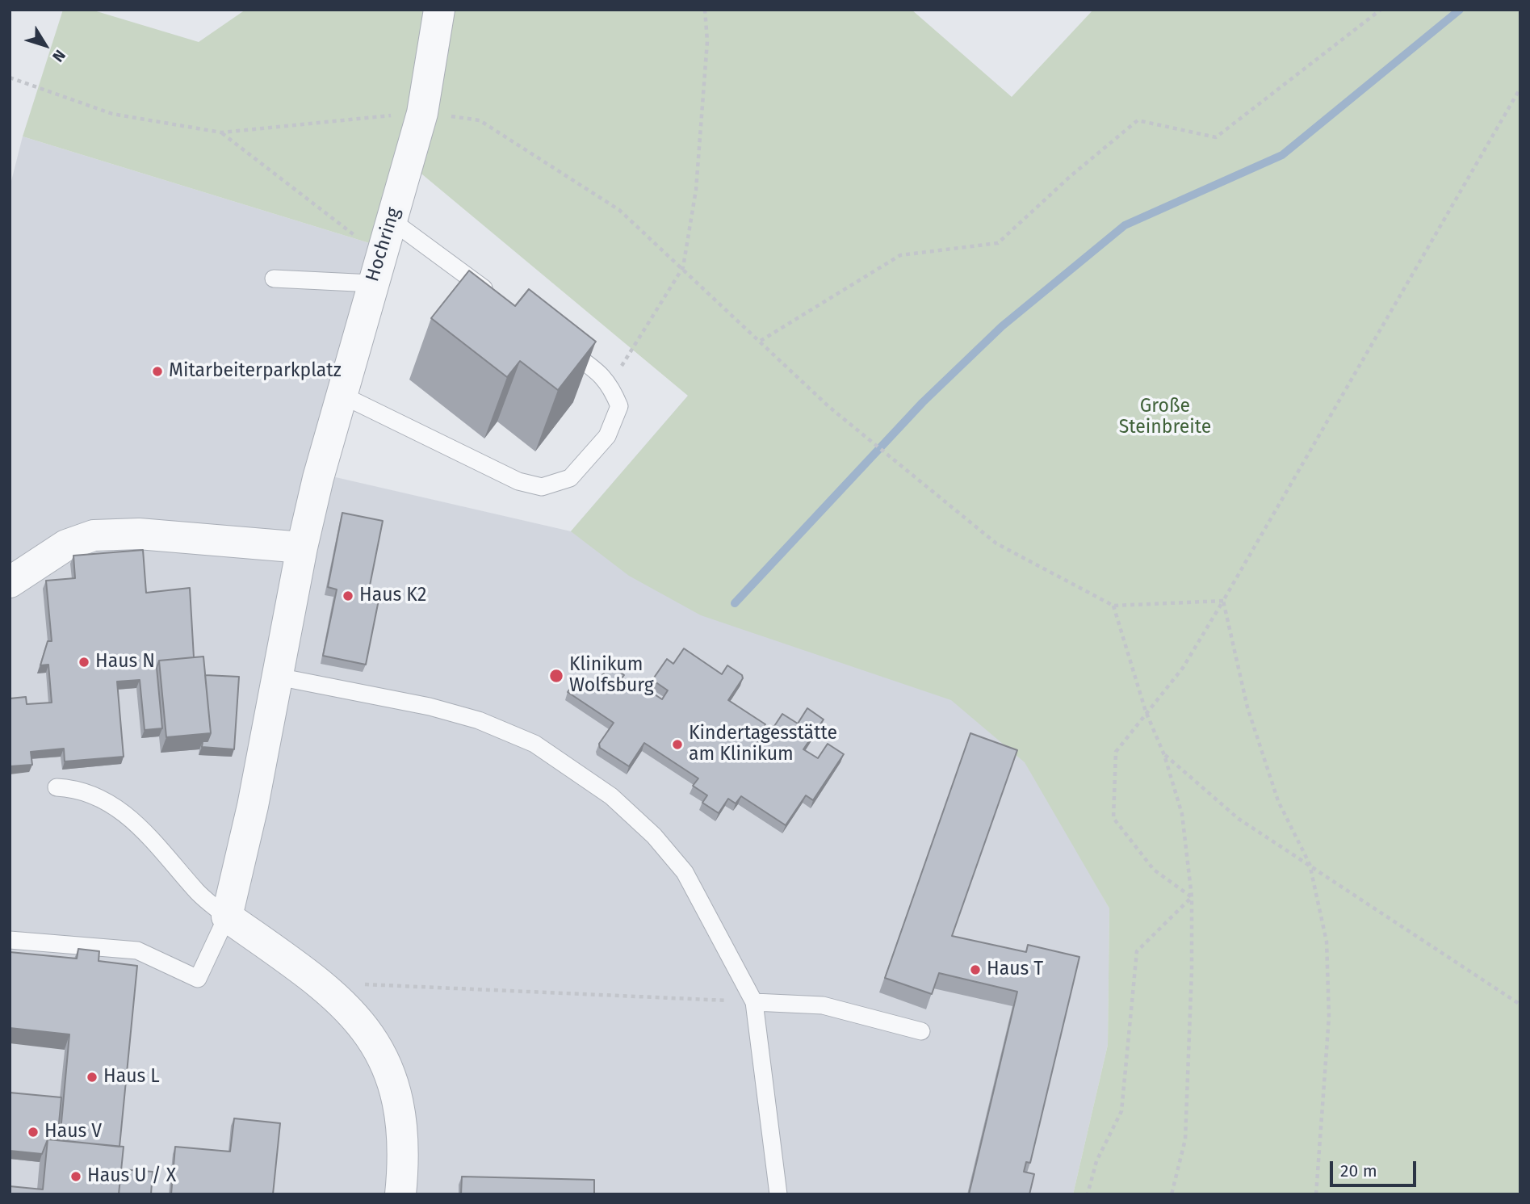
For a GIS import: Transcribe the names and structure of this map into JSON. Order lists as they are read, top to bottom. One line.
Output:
{"streets":{"street":["Hochring"]},"parks":["Große Steinbreite"],"places":["Mitarbeiterparkplatz","Haus K2","Haus N","Klinikum Wolfsburg","Kindertagesstätte am Klinikum","Haus T","Haus L","Haus V","Haus U / X"],"scale_bar":"20 m","north":"bottom right"}
